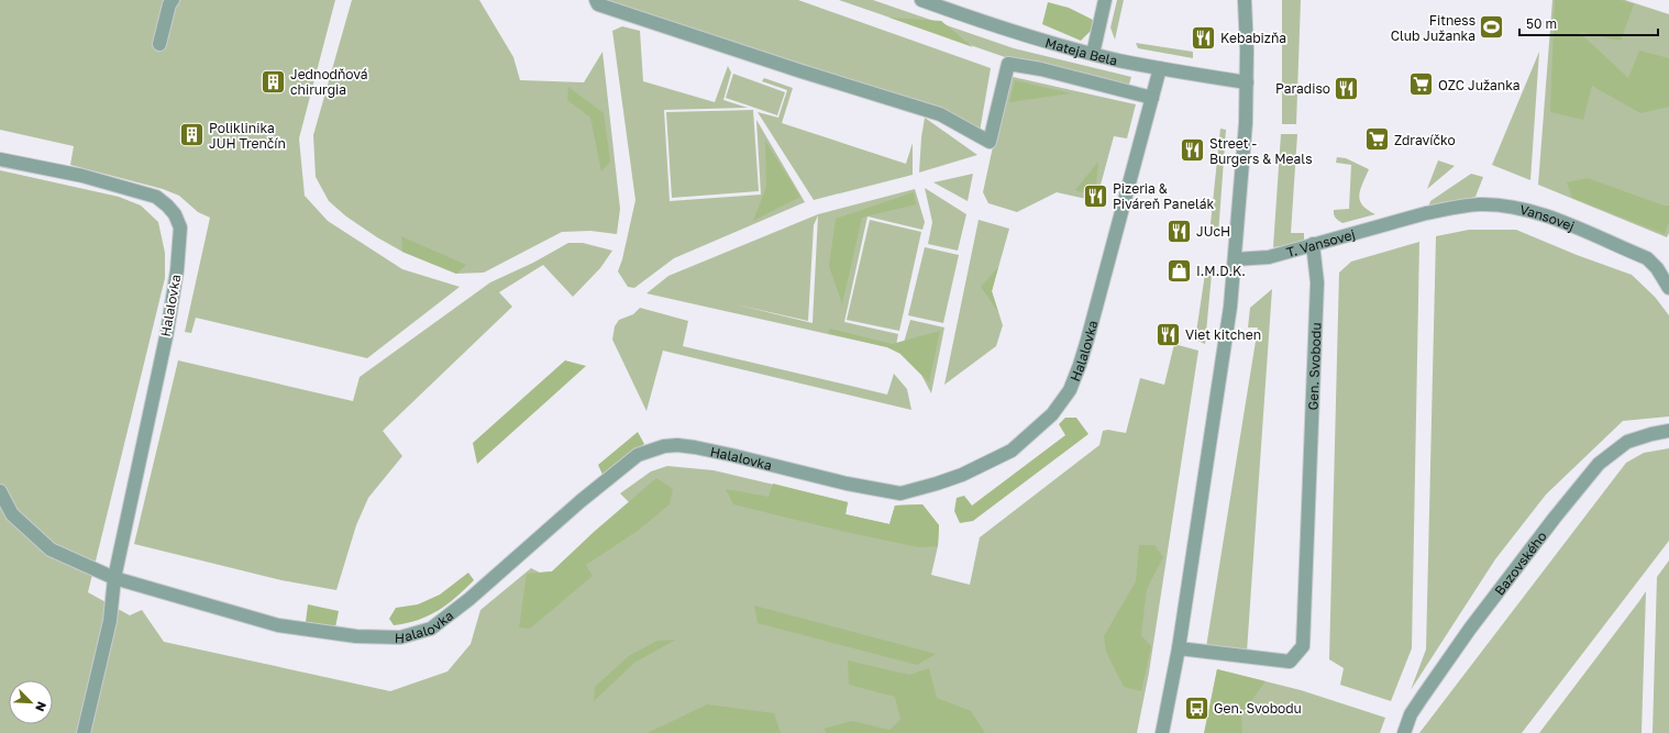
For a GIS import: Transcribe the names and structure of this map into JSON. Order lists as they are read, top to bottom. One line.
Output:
{"streets":{"street":["Mateja Bela","Vansovej","T. Vansovej","Halalovka","Gen. Svobodu","Bazovského"]},"crossings":[["Mateja Bela","Halalovka"],["Vansovej","T. Vansovej"],["T. Vansovej","Gen. Svobodu"]],"places":{"sports":["Fitness Club Južanka"],"restaurant":["Kebabizňa","Paradiso","Street - Burgers & Meals","Pizeria & Piváreň Panelák","JUcH","Viet kitchen"],"building":["Jednodňová chirurgia","Poliklinika JUH Trenčín"],"supermarket":["OZC Južanka","Zdravíčko"],"shop":["I.M.D.K."],"bus stop":["Gen. Svobodu"]},"scale_bar":"50 m","north":"bottom right"}
